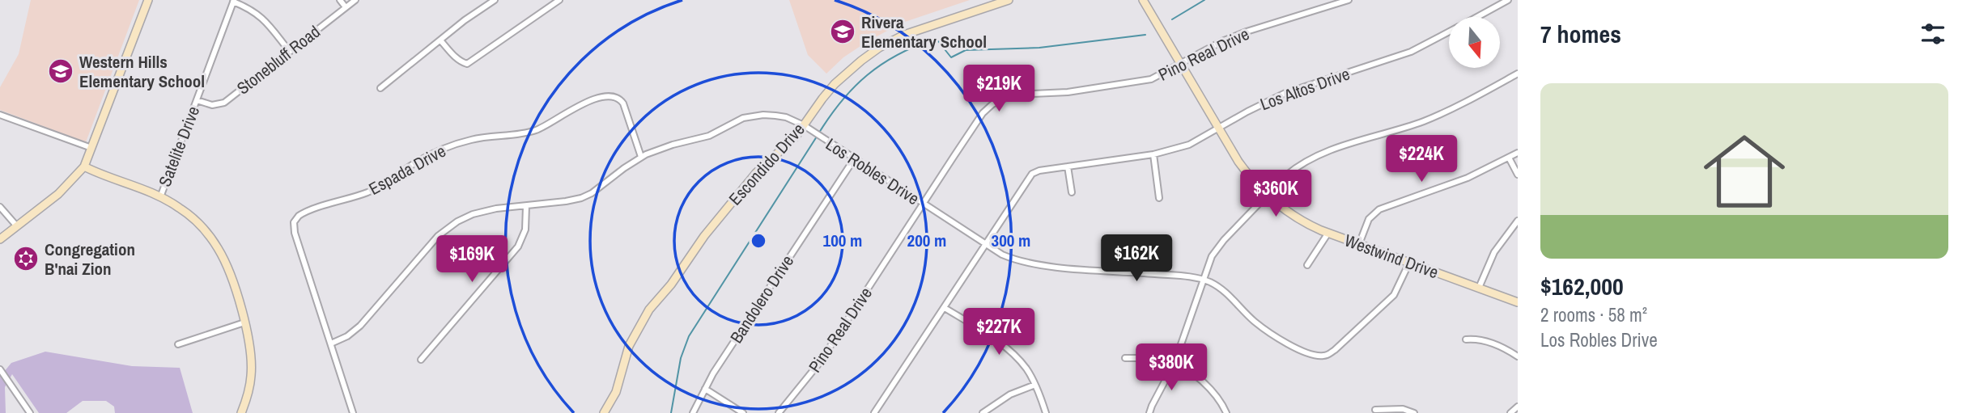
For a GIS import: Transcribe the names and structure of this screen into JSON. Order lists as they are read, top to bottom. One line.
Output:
{"streets":{"street":["Pino Real Drive","Stonebluff Road","Los Altos Drive","Satelite Drive","Escondido Drive","Espada Drive","Los Robles Drive","Westwind Drive","Bandolero Drive"]},"crossings":[["Pino Real Drive","Los Robles Drive"],["Pino Real Drive","Westwind Drive"],["Stonebluff Road","Satelite Drive"],["Los Altos Drive","Los Robles Drive"],["Los Altos Drive","Westwind Drive"],["Escondido Drive","Los Robles Drive"],["Espada Drive","Los Robles Drive"],["Los Robles Drive","Westwind Drive"],["Los Robles Drive","Bandolero Drive"]],"places":{"school or university":["Rivera Elementary School","Western Hills Elementary School"],"synagogue":["Congregation B'nai Zion"]},"north":"bottom","page":{"heading":"7 homes","price":["$219K","$224K","$360K","$162K","$169K","$227K","$380K"],"list":[{"name":"$162,000","note":"2 rooms · 58 m² · Los Robles Drive"}]},"rings":["100 m","200 m","300 m"]}
